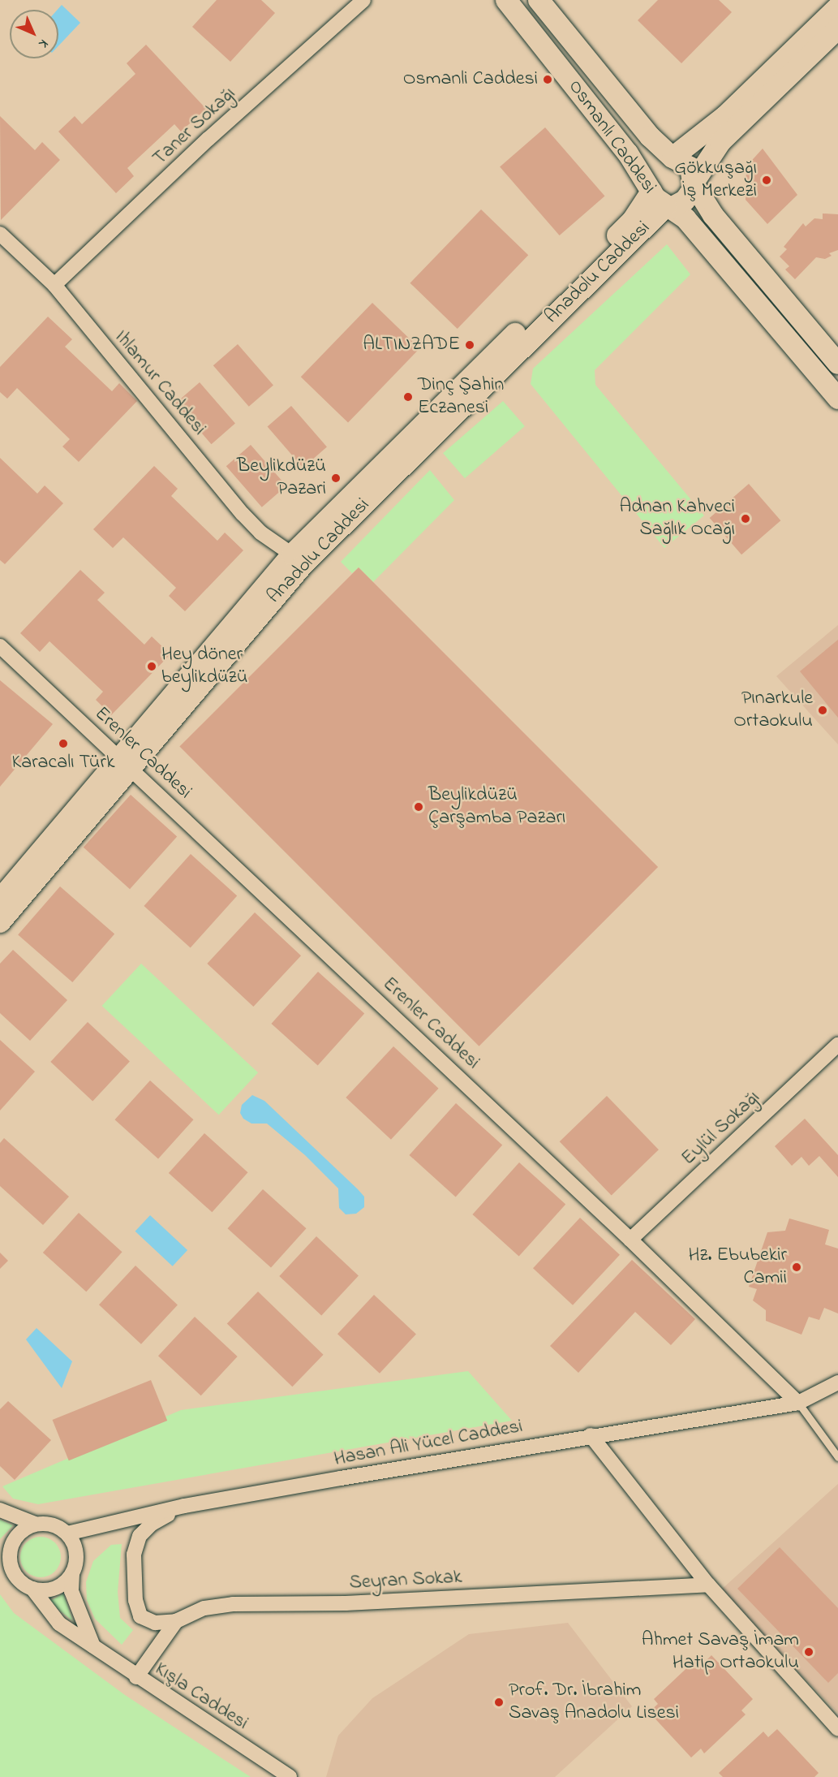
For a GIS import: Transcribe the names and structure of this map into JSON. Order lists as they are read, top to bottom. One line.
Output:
{"streets":{"main road":["Osmanlı Caddesi","Anadolu Caddesi"],"street":["Taner Sokağı","Ihlamur Caddesi","Erenler Caddesi","Eylül Sokağı","Hasan Ali Yücel Caddesi","Seyran Sokak","Kışla Caddesi"]},"crossings":[["Taner Sokağı","Ihlamur Caddesi"],["Osmanlı Caddesi","Anadolu Caddesi"],["Anadolu Caddesi","Ihlamur Caddesi"],["Anadolu Caddesi","Erenler Caddesi"],["Erenler Caddesi","Eylül Sokağı"],["Erenler Caddesi","Hasan Ali Yücel Caddesi"],["Hasan Ali Yücel Caddesi","Kışla Caddesi"]],"places":["Osmanli Caddesi","Gökkuşağı İş Merkezi","ALTINZADE","Dinç Şahin Eczanesi","Beylikdüzü Pazari","Adnan Kahveci Sağlık Ocağı","Hey döner beylikdüzü","Pınarkule Ortaokulu","Karacalı Türk","Beylikdüzü Çarşamba Pazarı","Hz. Ebubekir Camii","Ahmet Savaş İmam Hatip Ortaokulu","Prof. Dr. İbrahim Savaş Anadolu Lisesi"],"north":"bottom right"}
